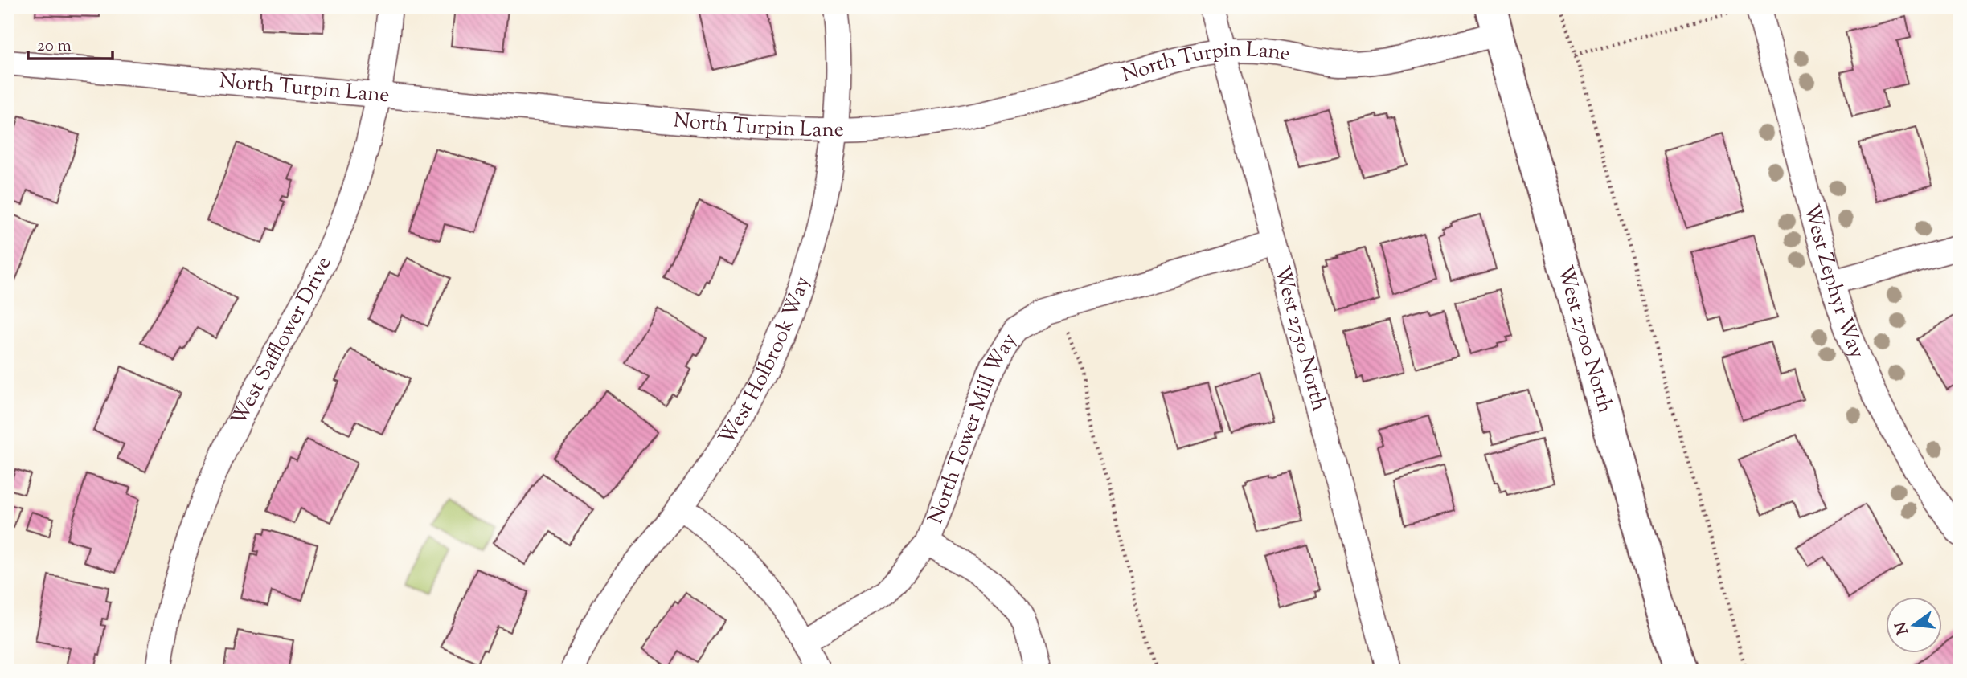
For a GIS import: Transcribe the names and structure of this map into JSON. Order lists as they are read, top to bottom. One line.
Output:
{"streets":{"street":["North Turpin Lane","West Zephyr Way","West 2750 North","West 2700 North","West Safflower Drive","West Holbrook Way","North Tower Mill Way"]},"crossings":[["North Turpin Lane","West 2750 North"],["North Turpin Lane","West 2700 North"],["North Turpin Lane","West Safflower Drive"],["North Turpin Lane","West Holbrook Way"],["West 2750 North","North Tower Mill Way"]],"scale_bar":"20 m","north":"left"}
